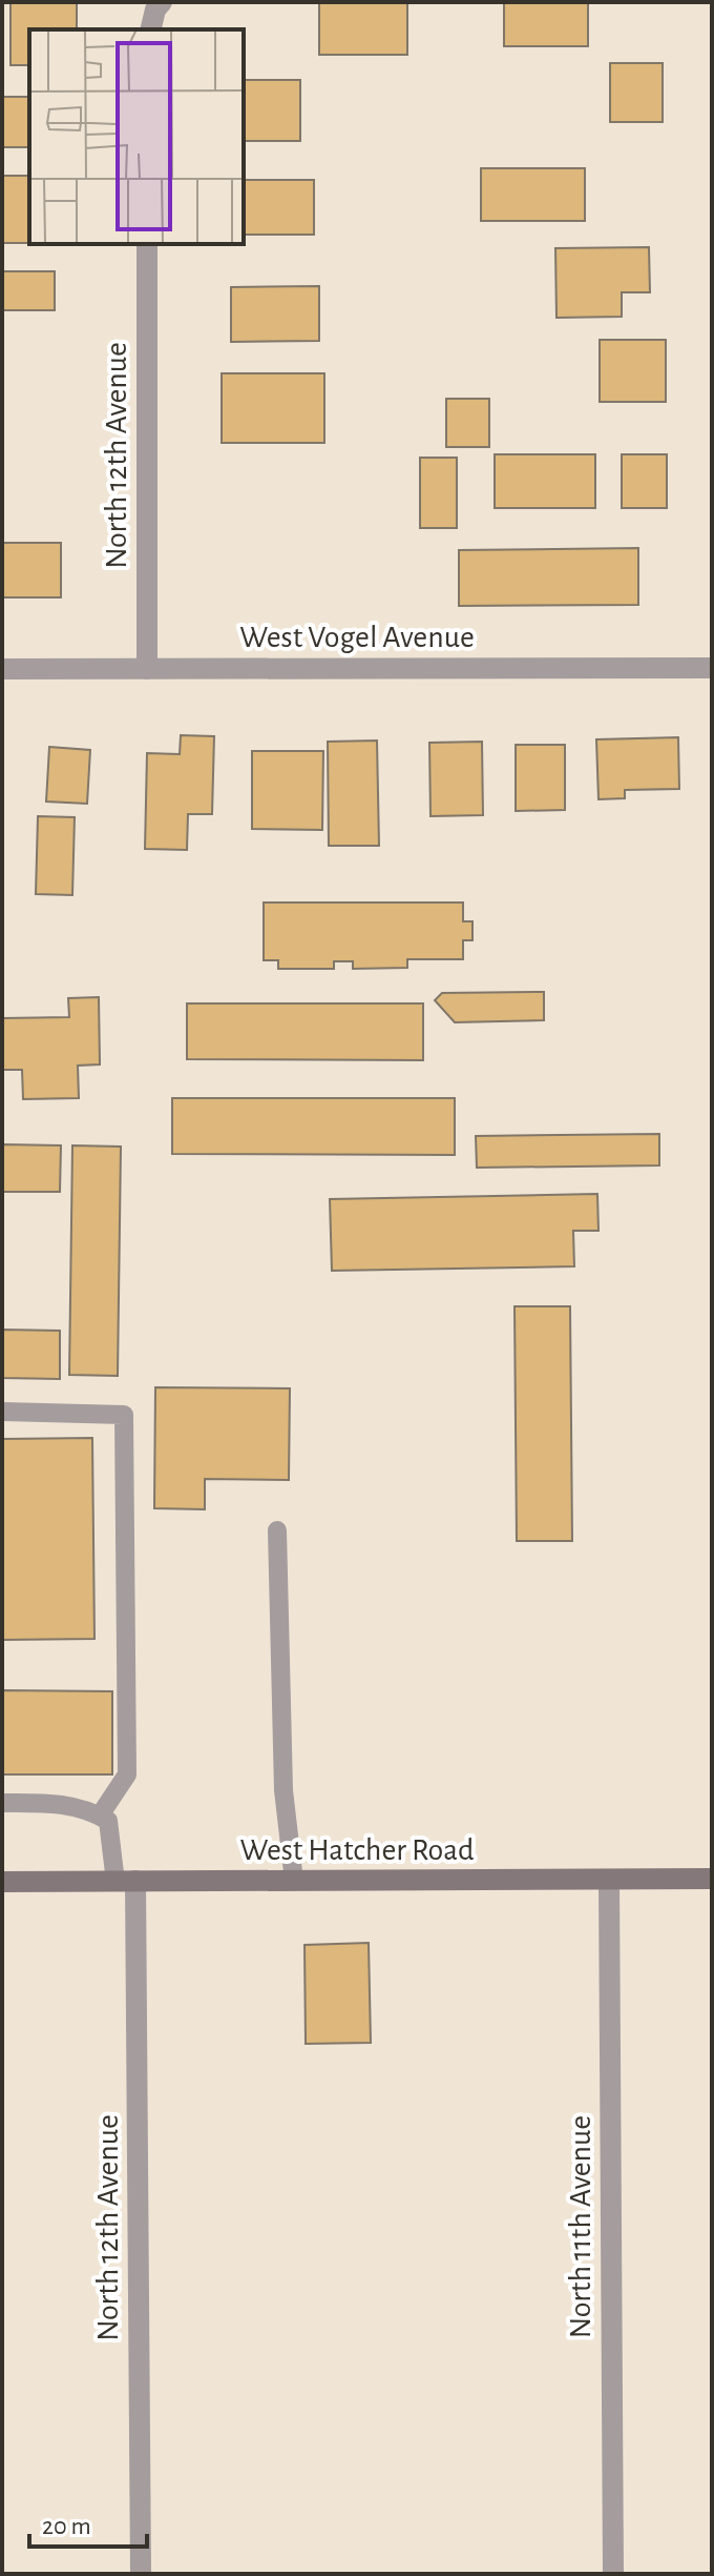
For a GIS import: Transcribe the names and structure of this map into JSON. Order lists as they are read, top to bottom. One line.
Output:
{"streets":{"street":["North 12th Avenue","West Vogel Avenue","West Hatcher Road","North 11th Avenue"]},"crossings":[["North 12th Avenue","West Vogel Avenue"],["North 12th Avenue","West Hatcher Road"],["West Hatcher Road","North 11th Avenue"]],"scale_bar":"20 m"}
